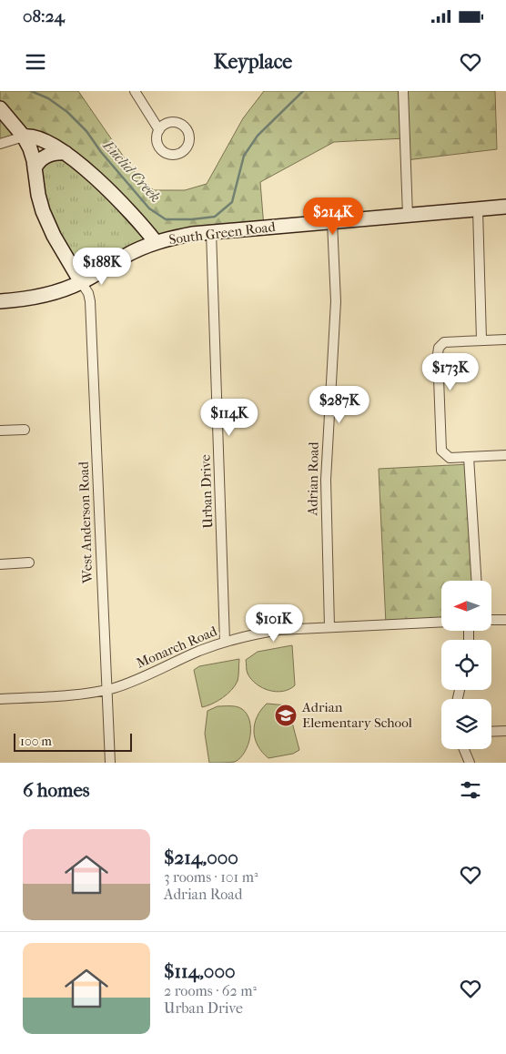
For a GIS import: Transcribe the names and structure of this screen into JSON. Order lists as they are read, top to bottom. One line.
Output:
{"streets":{"main road":["South Green Road"],"street":["Adrian Road","Urban Drive","West Anderson Road","Monarch Road"]},"crossings":[["South Green Road","Adrian Road"],["South Green Road","Urban Drive"],["South Green Road","West Anderson Road"],["Adrian Road","Monarch Road"],["Urban Drive","Monarch Road"],["West Anderson Road","Monarch Road"]],"water":["Euclid Creek"],"places":{"school or university":["Adrian Elementary School"]},"scale_bar":"100 m","north":"left","page":{"status":"08:24","header":"Keyplace","price":["$214K","$188K","$173K","$287K","$114K","$101K"],"scale":"100 m","heading":"6 homes","list":[{"name":"$214,000","note":"3 rooms · 101 m² · Adrian Road"},{"name":"$114,000","note":"2 rooms · 62 m² · Urban Drive"}]}}
